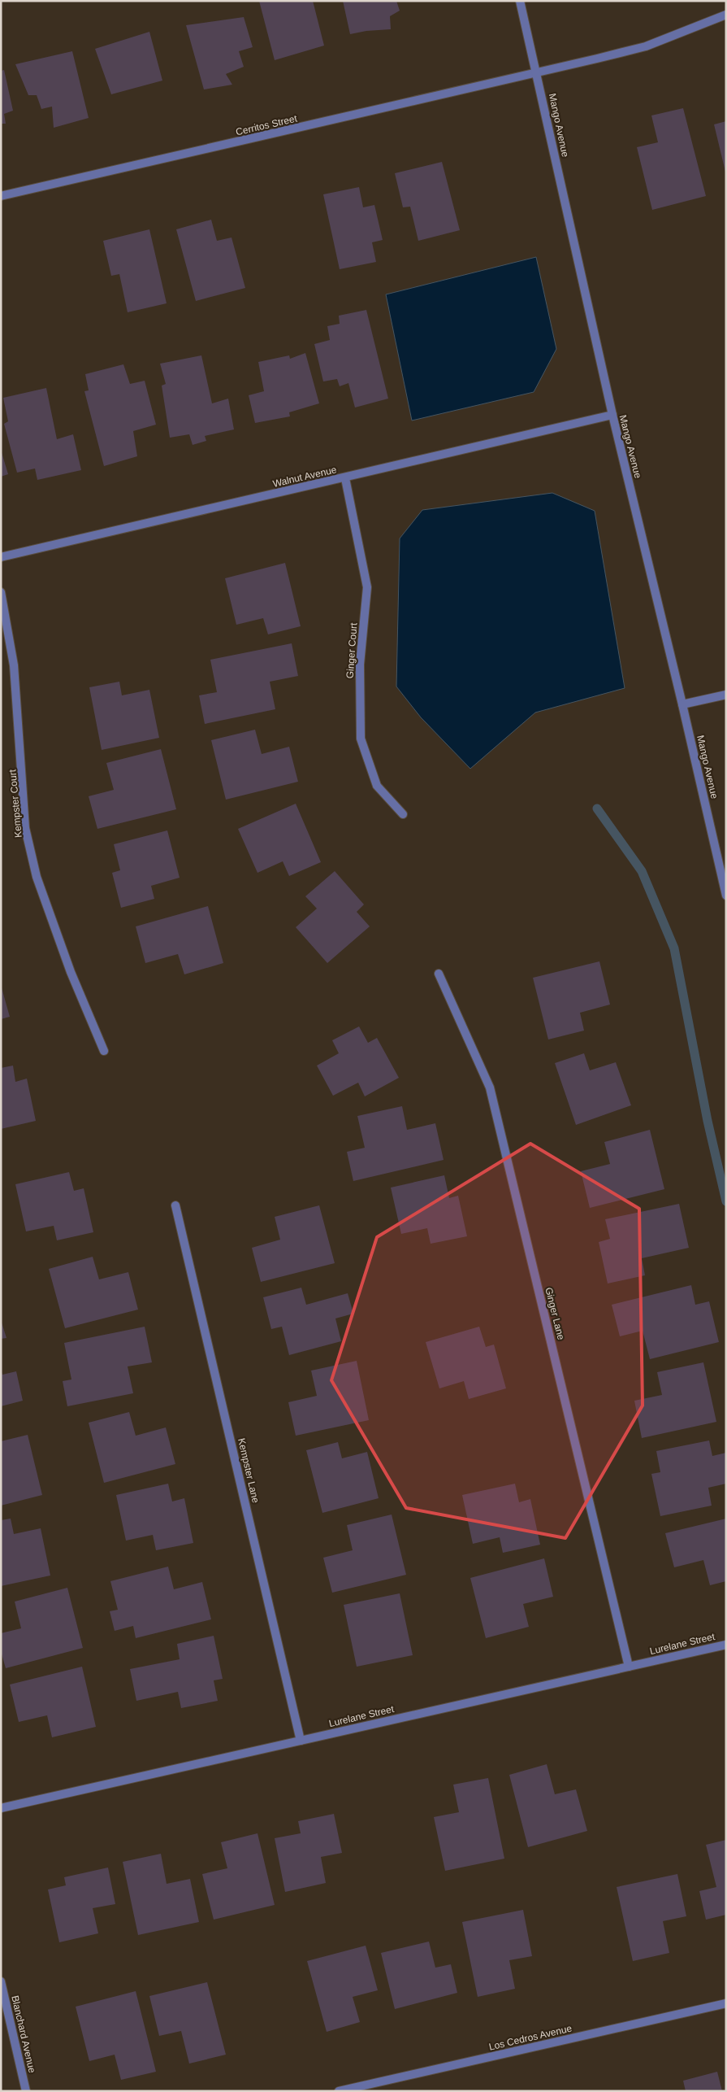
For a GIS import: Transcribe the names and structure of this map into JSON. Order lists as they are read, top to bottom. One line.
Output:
{"streets":{"street":["Cerritos Street","Mango Avenue","Walnut Avenue","Ginger Court","Kempster Court","Ginger Lane","Kempster Lane","Lurelane Street","Blanchard Avenue","Los Cedros Avenue"]},"crossings":[["Cerritos Street","Mango Avenue"],["Mango Avenue","Walnut Avenue"],["Walnut Avenue","Ginger Court"],["Ginger Lane","Lurelane Street"],["Kempster Lane","Lurelane Street"]]}
